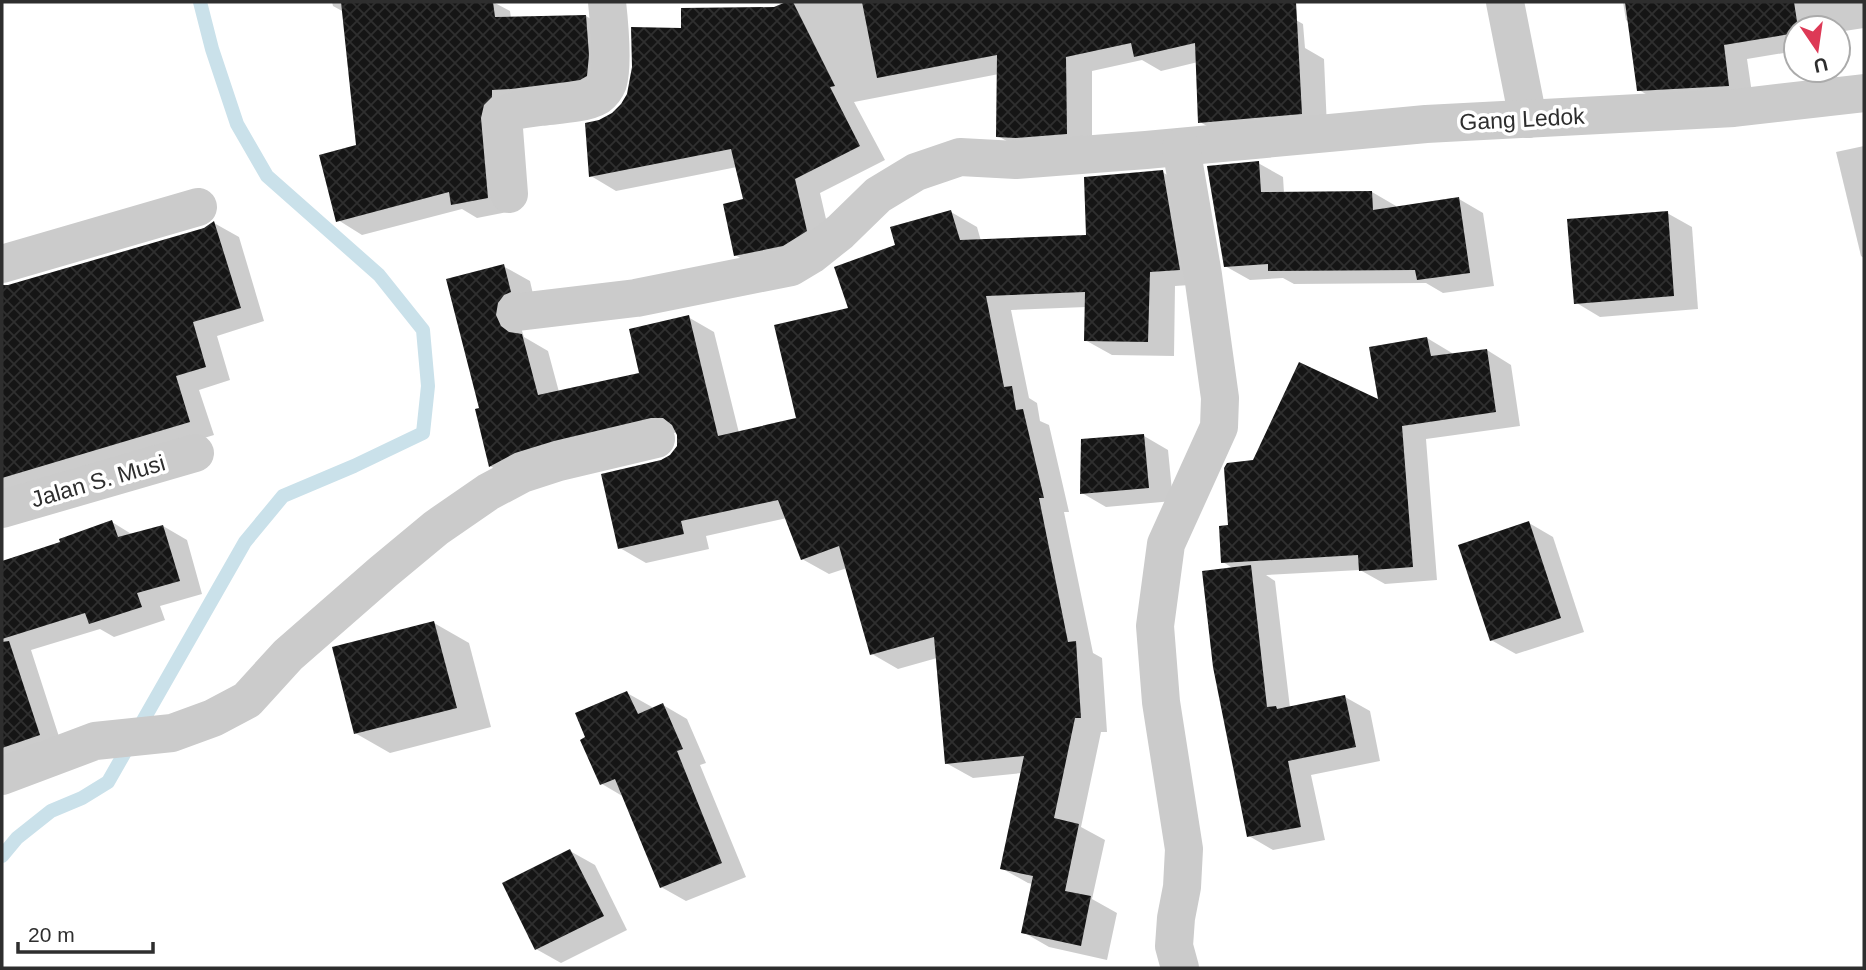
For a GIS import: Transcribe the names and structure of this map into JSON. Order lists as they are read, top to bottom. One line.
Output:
{"streets":{"street":["Gang Ledok","Jalan S. Musi"]},"scale_bar":"20 m","north":"bottom"}
